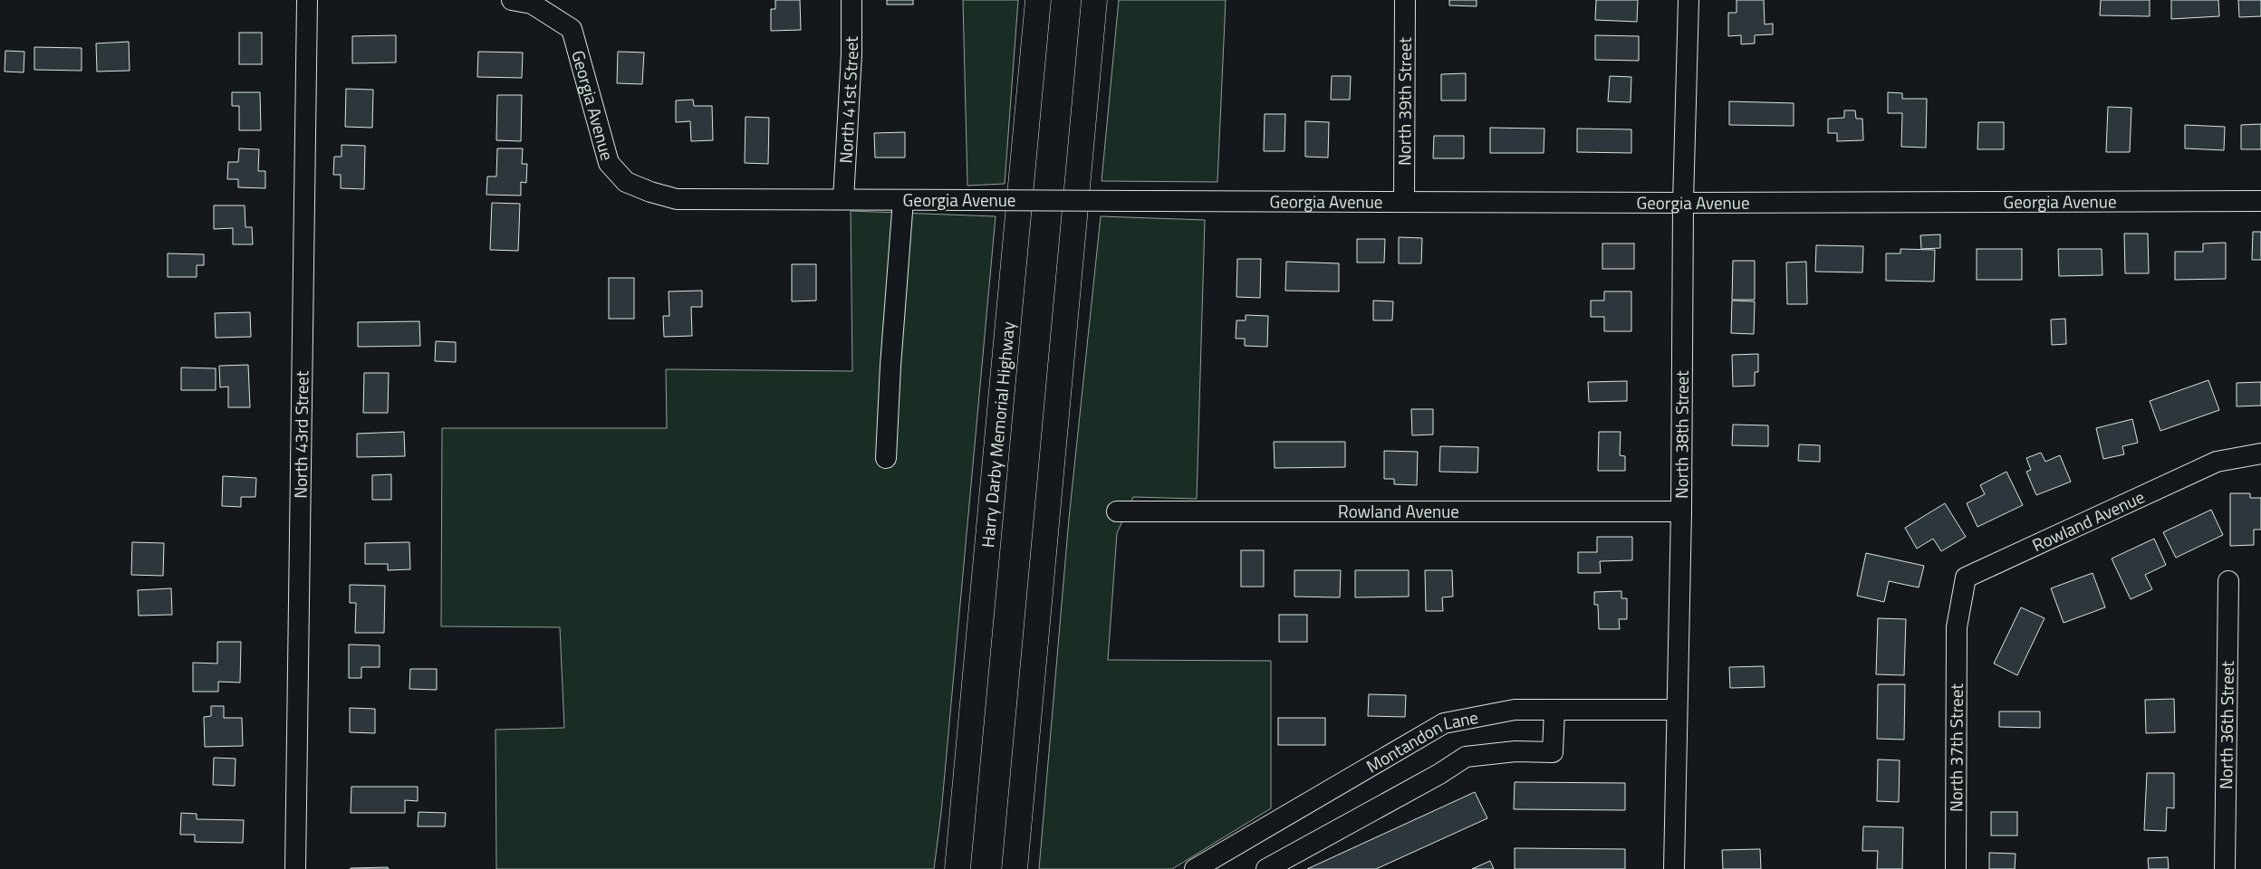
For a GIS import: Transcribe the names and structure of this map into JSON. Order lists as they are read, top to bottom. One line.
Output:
{"streets":{"highway":["Harry Darby Memorial Highway"],"street":["North 41st Street","North 39th Street","Georgia Avenue","North 43rd Street","North 38th Street","Rowland Avenue","North 36th Street","Montandon Lane","North 37th Street"]},"crossings":[["North 41st Street","Georgia Avenue"],["North 39th Street","Georgia Avenue"],["Georgia Avenue","North 38th Street"],["North 38th Street","Rowland Avenue"],["North 38th Street","Montandon Lane"],["Rowland Avenue","North 37th Street"]]}
